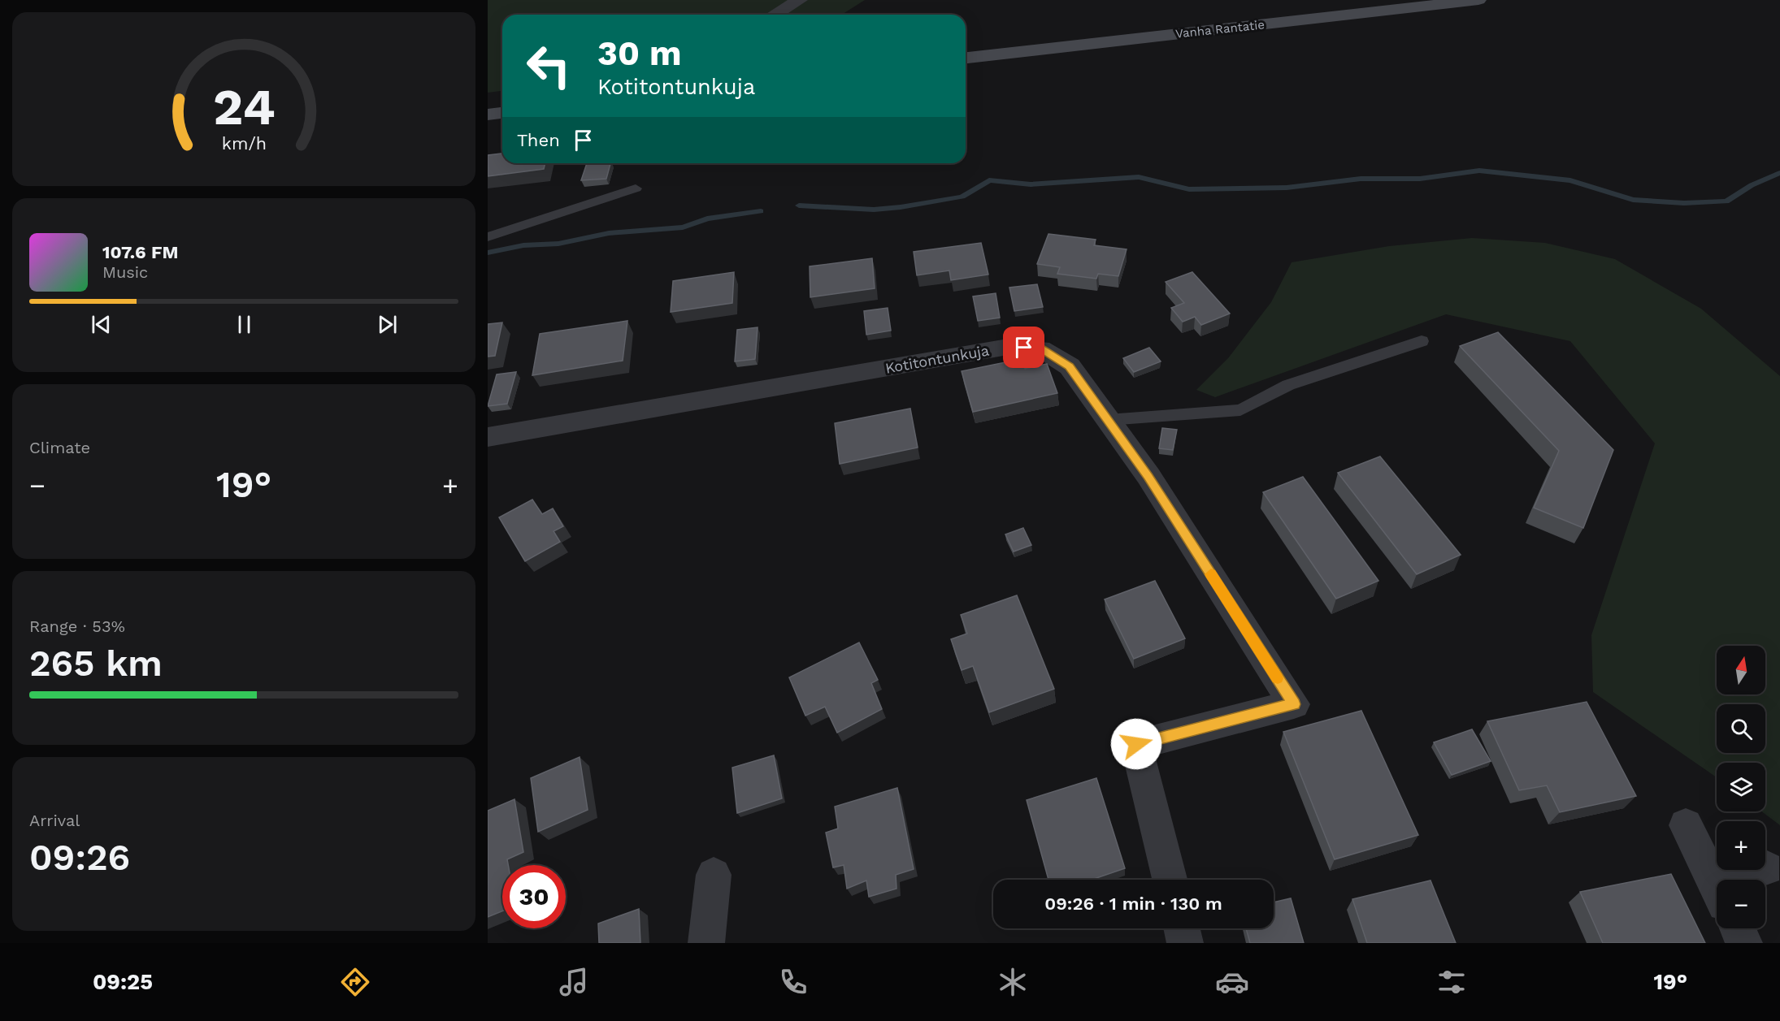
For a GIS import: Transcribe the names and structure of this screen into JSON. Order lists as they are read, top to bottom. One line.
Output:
{"streets":{"main road":["Vanha Rantatie"],"street":["Kotitontunkuja"]},"north":"top","page":{"turn":["30 m","Kotitontunkuja"],"then":"Then","song":["107.6 FM","Music"],"tile":["Climate",["Range · 53%","265 km"],["Arrival","09:26"]],"heat":["−","19°","+"],"map_buttons":["+","−"],"limit":"30","trip":"09:26 · 1 min · 130 m","tabs":["09:25","19°"],"gauge":["24","km/h"]}}
